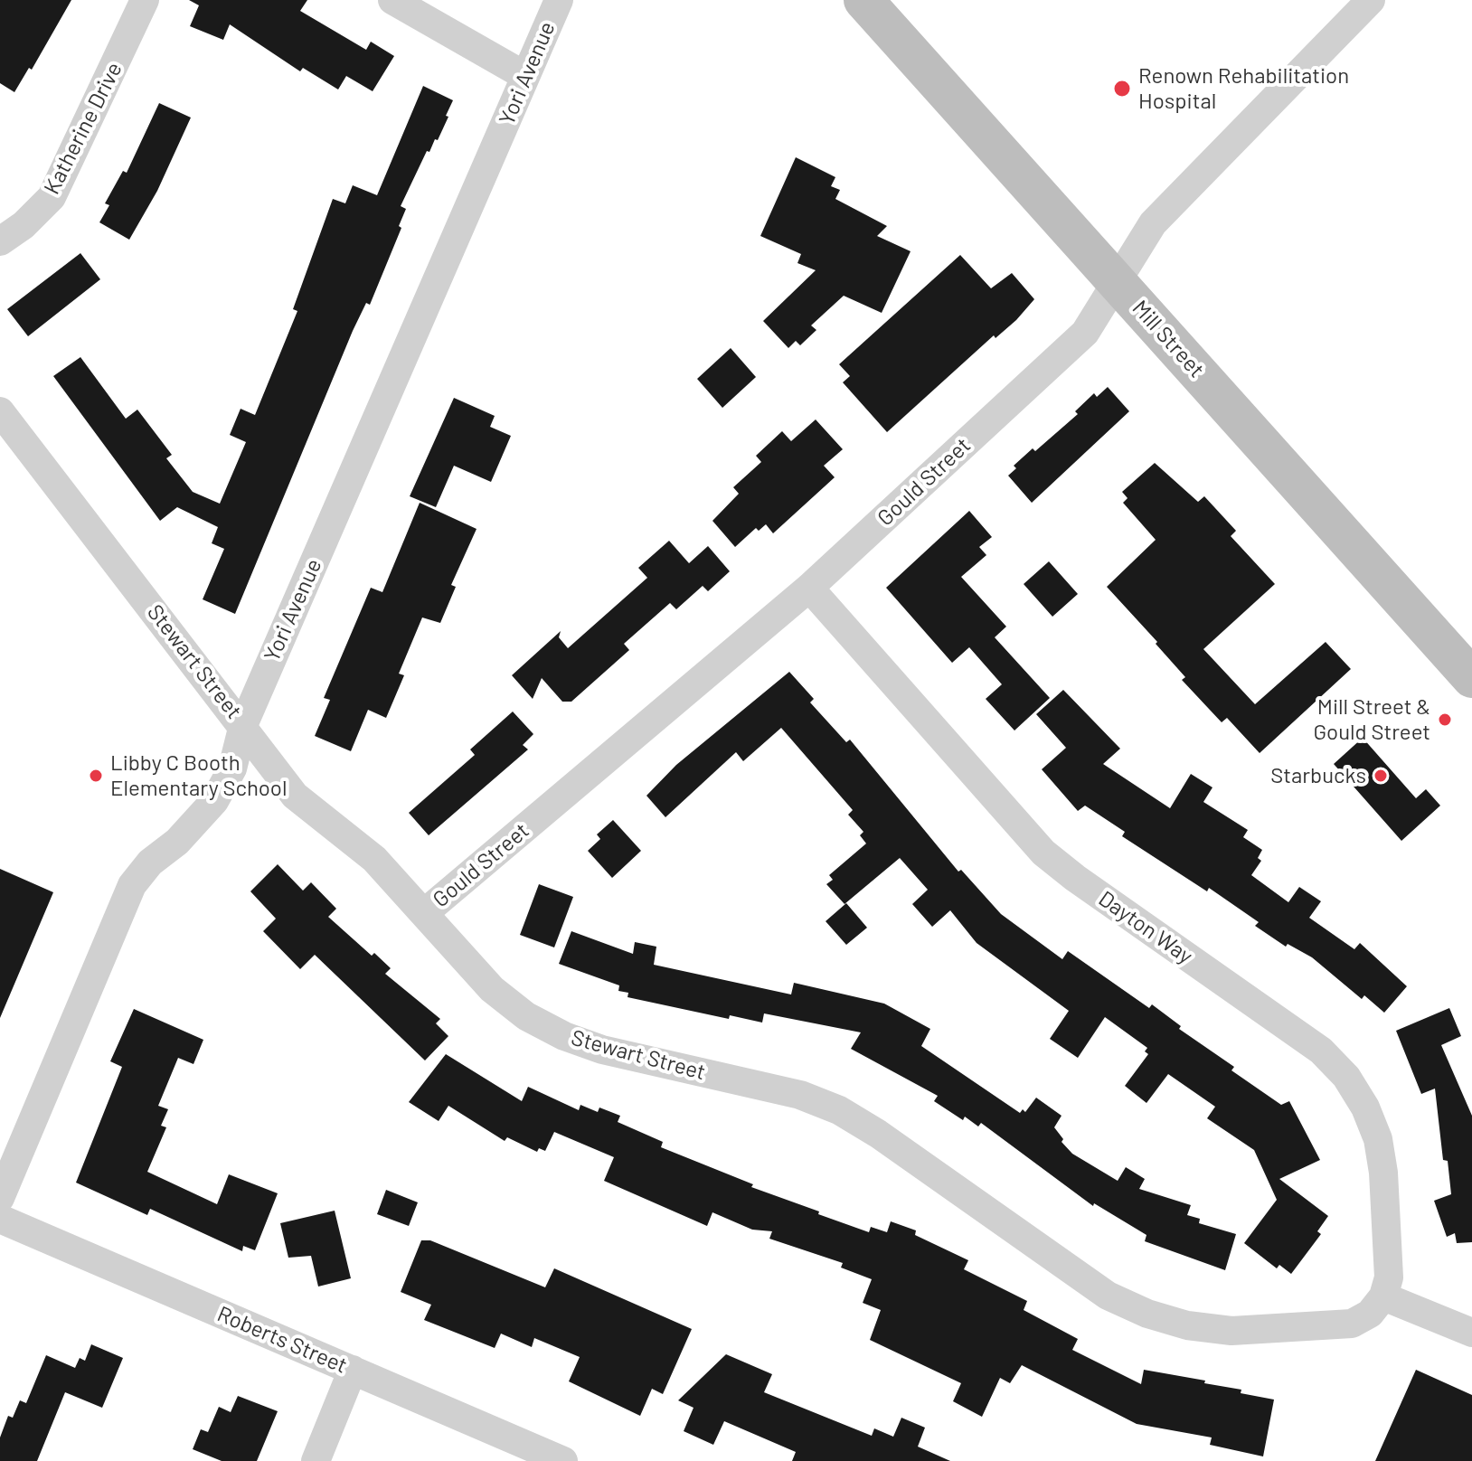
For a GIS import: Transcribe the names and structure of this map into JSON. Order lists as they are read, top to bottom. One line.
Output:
{"streets":{"main road":["Mill Street"],"street":["Yori Avenue","Katherine Drive","Gould Street","Stewart Street","Dayton Way","Roberts Street"]},"crossings":[["Yori Avenue","Stewart Street"],["Mill Street","Gould Street"],["Gould Street","Stewart Street"],["Gould Street","Dayton Way"],["Stewart Street","Dayton Way"]],"places":["Renown Rehabilitation Hospital","Mill Street & Gould Street","Libby C Booth Elementary School","Starbucks"]}
